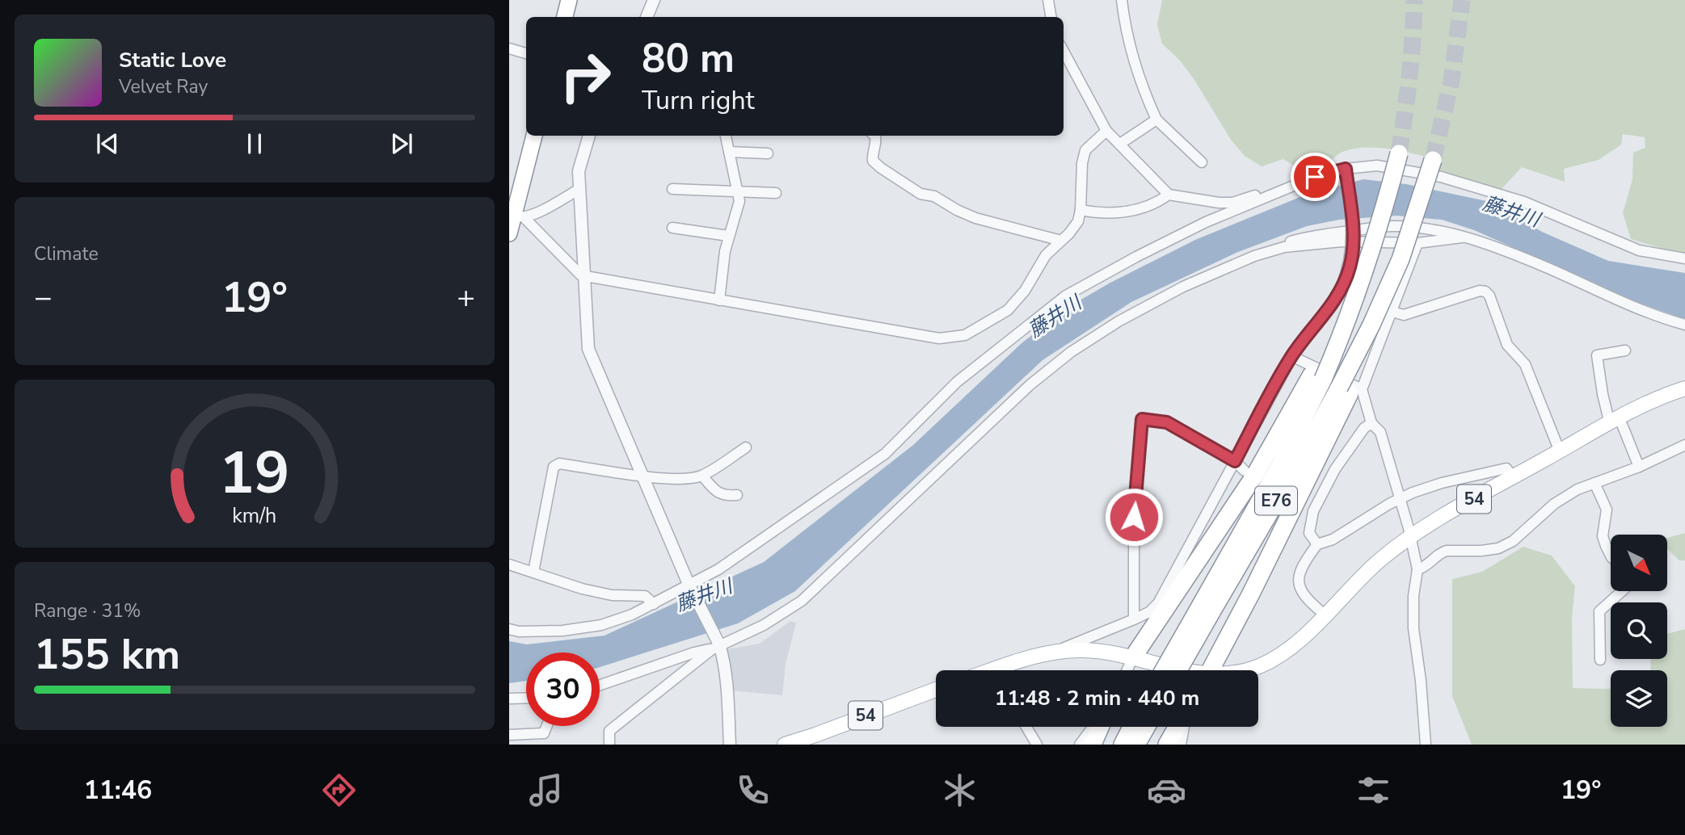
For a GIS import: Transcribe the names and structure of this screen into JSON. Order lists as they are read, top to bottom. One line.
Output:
{"streets":{"highway":["E76"],"main road":["54"]},"water":["藤井川"],"north":"bottom right","page":{"turn":["80 m","Turn right"],"song":["Static Love","Velvet Ray"],"tile":["Climate",["Range · 31%","155 km"]],"heat":["−","19°","+"],"limit":"30","trip":"11:48 · 2 min · 440 m","tabs":["11:46","19°"],"gauge":["19","km/h"]}}
